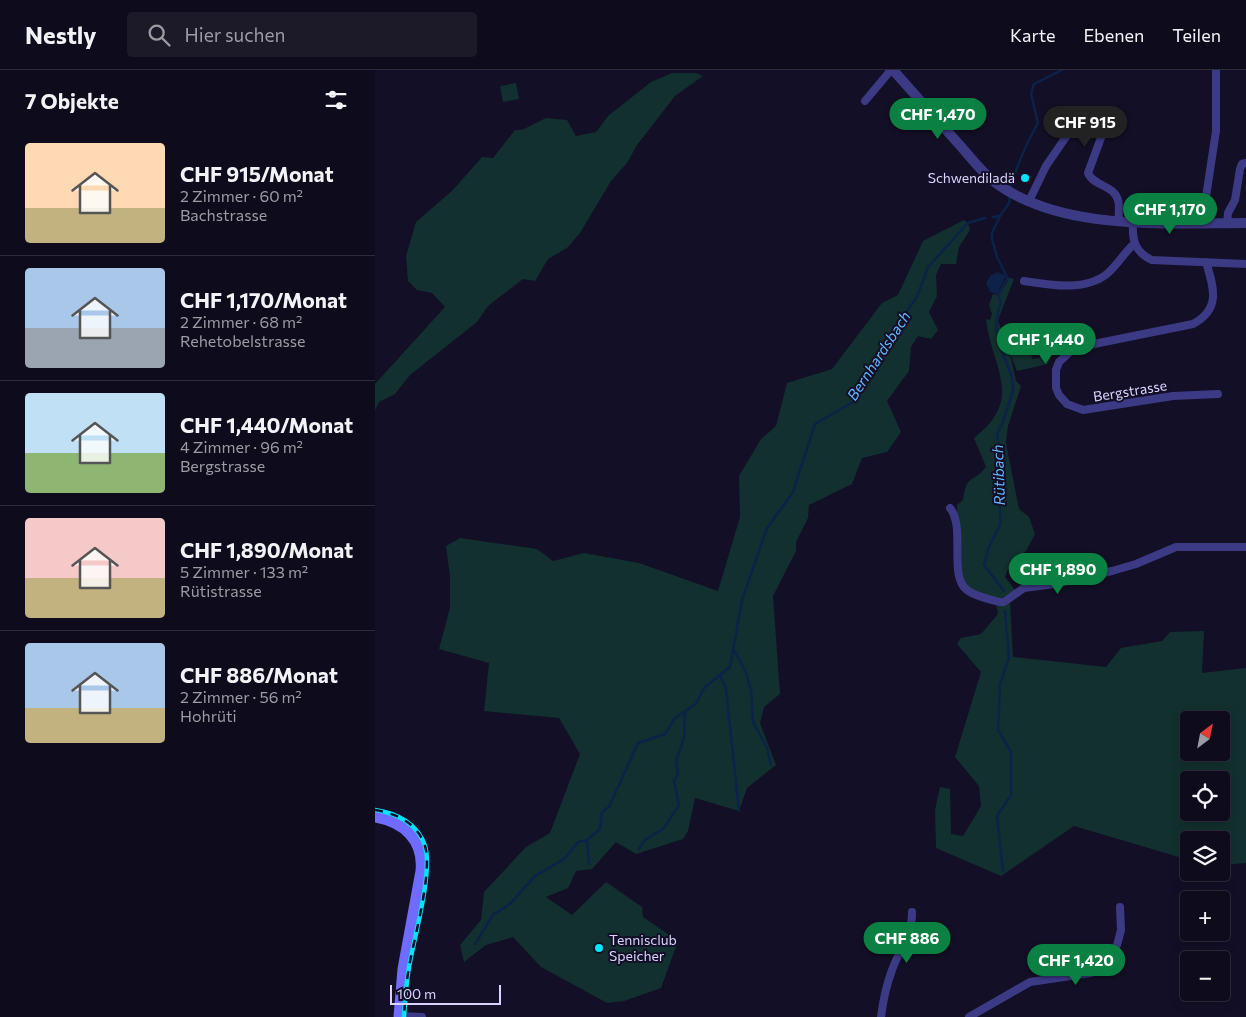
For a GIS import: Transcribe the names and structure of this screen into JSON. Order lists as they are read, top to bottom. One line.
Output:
{"streets":{"street":["Bergstrasse"]},"water":["Bernhardsbach","Rütibach"],"places":["Schwendiladä","Tennisclub Speicher"],"scale_bar":"100 m","north":"top right","page":{"header":"Nestly","search":"Hier suchen","nav":["Karte","Ebenen","Teilen"],"heading":"7 Objekte","price":["CHF 1,470","CHF 915","CHF 1,170","CHF 1,440","CHF 1,890","CHF 886","CHF 1,420"],"list":[{"name":"CHF 915/Monat","note":"2 Zimmer · 60 m² · Bachstrasse"},{"name":"CHF 1,170/Monat","note":"2 Zimmer · 68 m² · Rehetobelstrasse"},{"name":"CHF 1,440/Monat","note":"4 Zimmer · 96 m² · Bergstrasse"},{"name":"CHF 1,890/Monat","note":"5 Zimmer · 133 m² · Rütistrasse"},{"name":"CHF 886/Monat","note":"2 Zimmer · 56 m² · Hohrüti"}],"map_buttons":["+","−"],"scale":"100 m"}}
